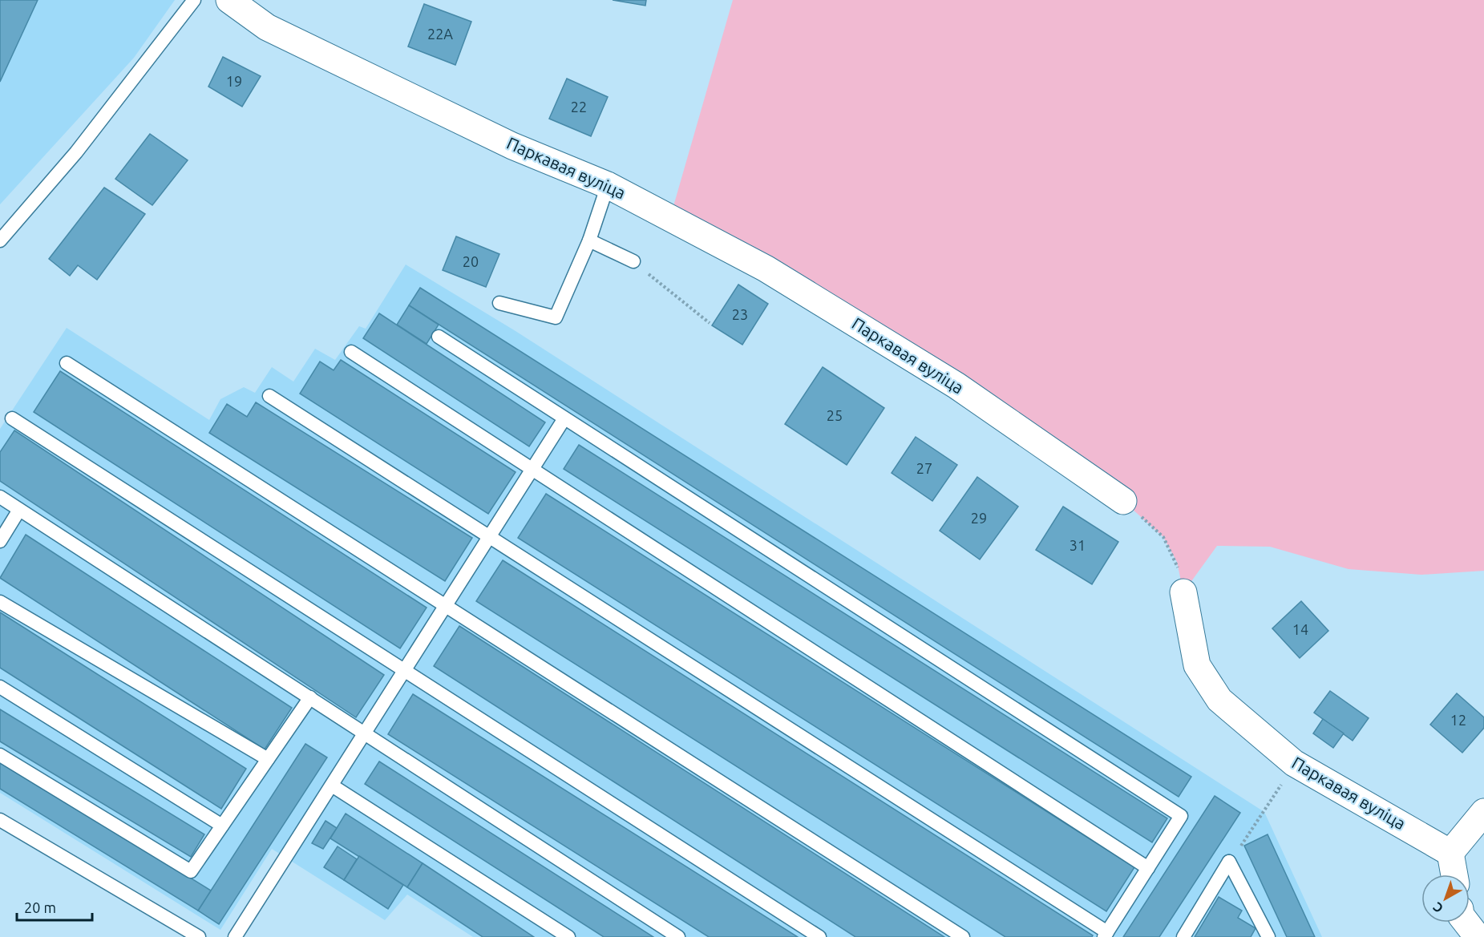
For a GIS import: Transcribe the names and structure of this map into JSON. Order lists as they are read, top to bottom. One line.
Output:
{"streets":{"street":["Паркавая вуліца"]},"house_numbers":["22А","19","22","20","23","25","27","29","31","14","12"],"scale_bar":"20 m","north":"bottom left"}
